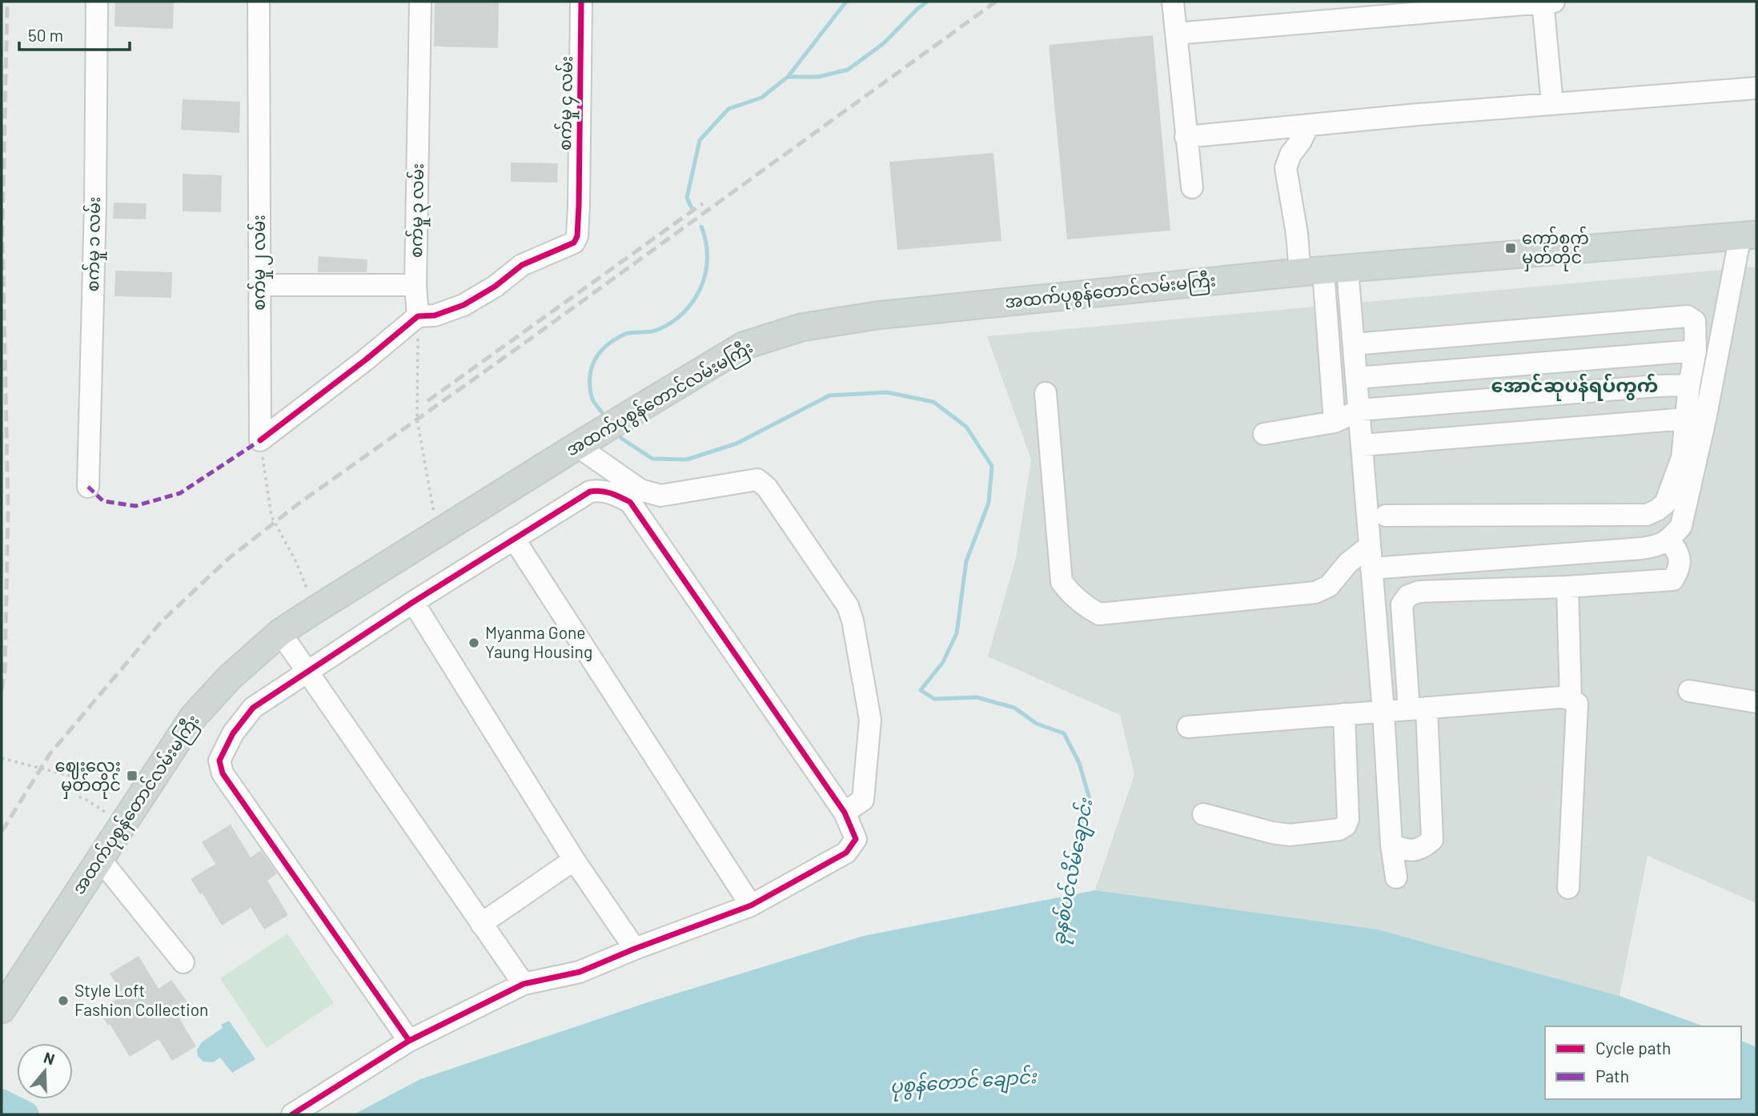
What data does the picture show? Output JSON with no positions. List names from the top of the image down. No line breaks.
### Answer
{"streets":{"main road":["အထက်ပုစွန်တောင်လမ်းမကြီး"],"street":["စက်မှု ၄ လမ်း","စက်မှု ၃ လမ်း","စက်မှု ၁ လမ်း","စက်မှု ၂ လမ်း"]},"crossings":[["စက်မှု ၄ လမ်း","စက်မှု ၃ လမ်း"]],"districts":["အောင်ဆုပန်ရပ်ကွက်"],"water":["ခုနစ်ပင်လိမ်ချောင်း","ပုစွန်တောင် ချောင်း"],"places":{"transit":["ကော်စက် မှတ်တိုင်","ဈေးလေး မှတ်တိုင်"],"other":["Myanma Gone Yaung Housing","Style Loft Fashion Collection"]},"legend":["Cycle path","Path"],"scale_bar":"50 m","north":"top"}
